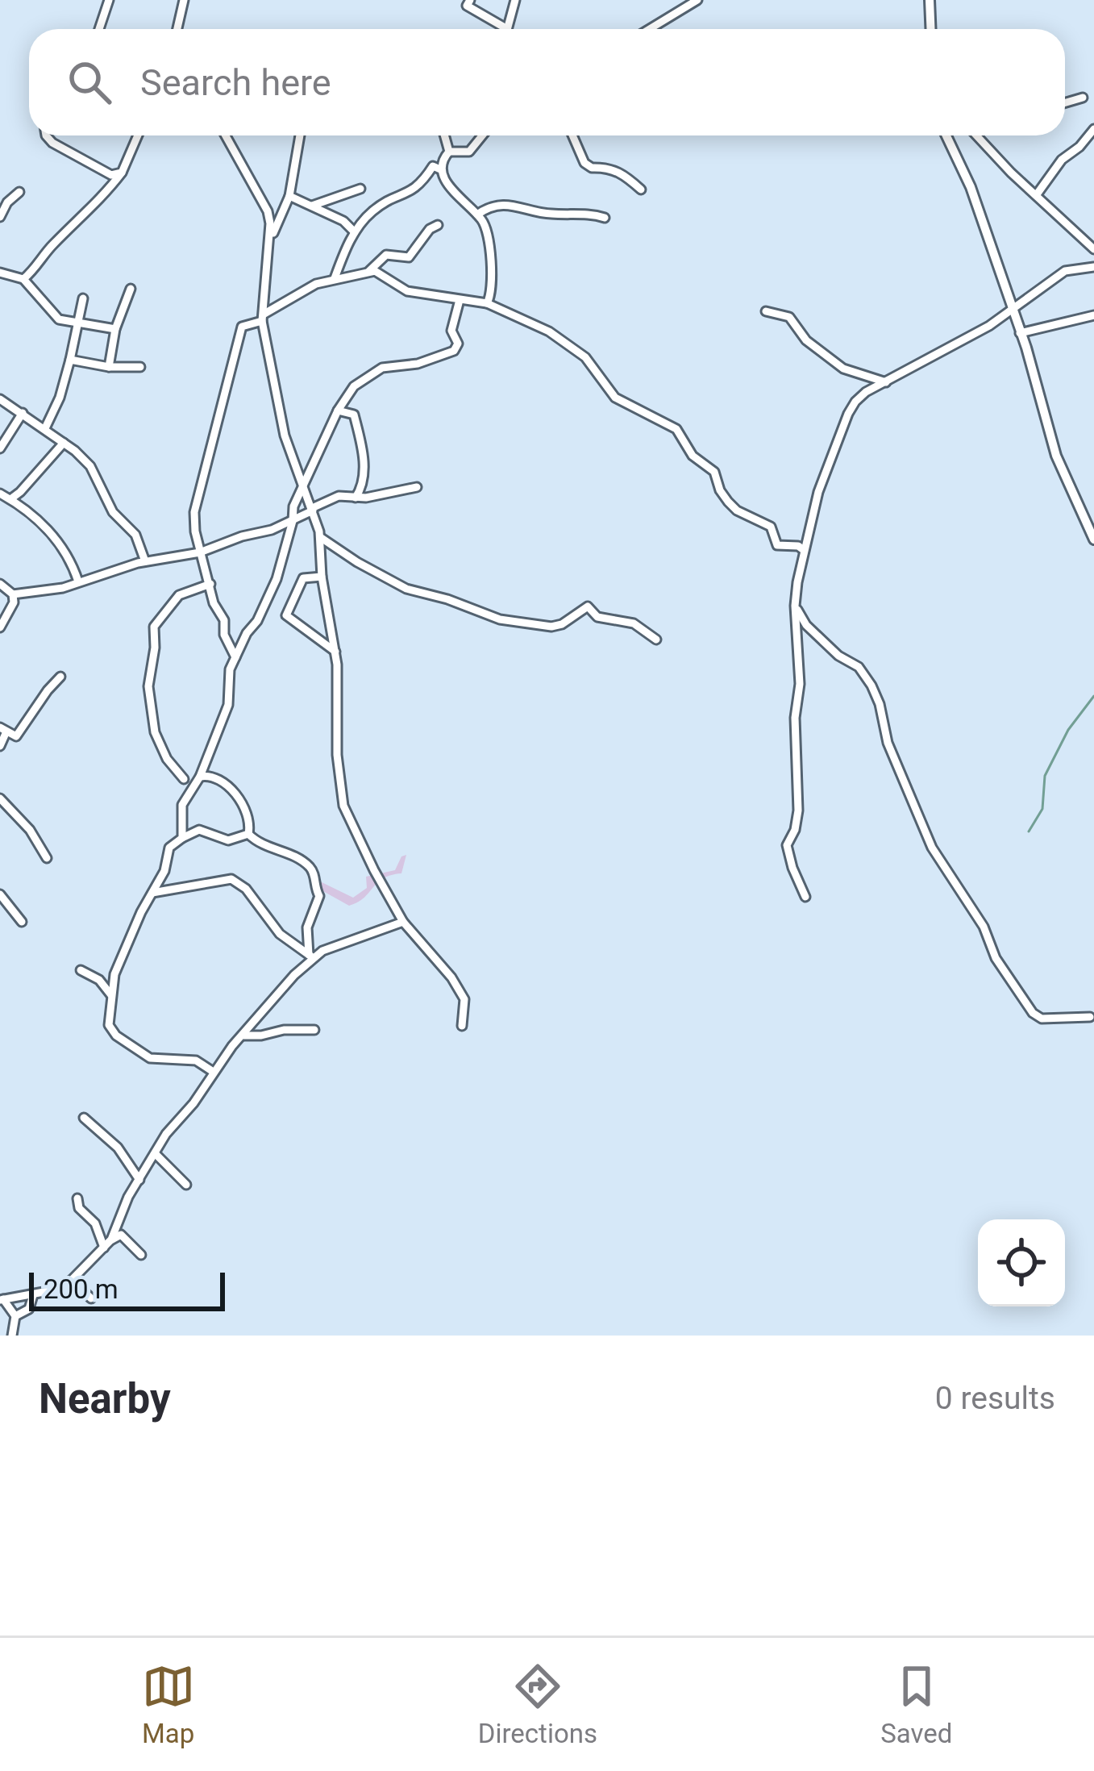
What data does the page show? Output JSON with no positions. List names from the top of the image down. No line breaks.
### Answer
{"scale_bar":"200 m","page":{"search":"Search here","scale":"200 m","heading":["Nearby","0 results"],"nav":["Map","Directions","Saved"]}}
